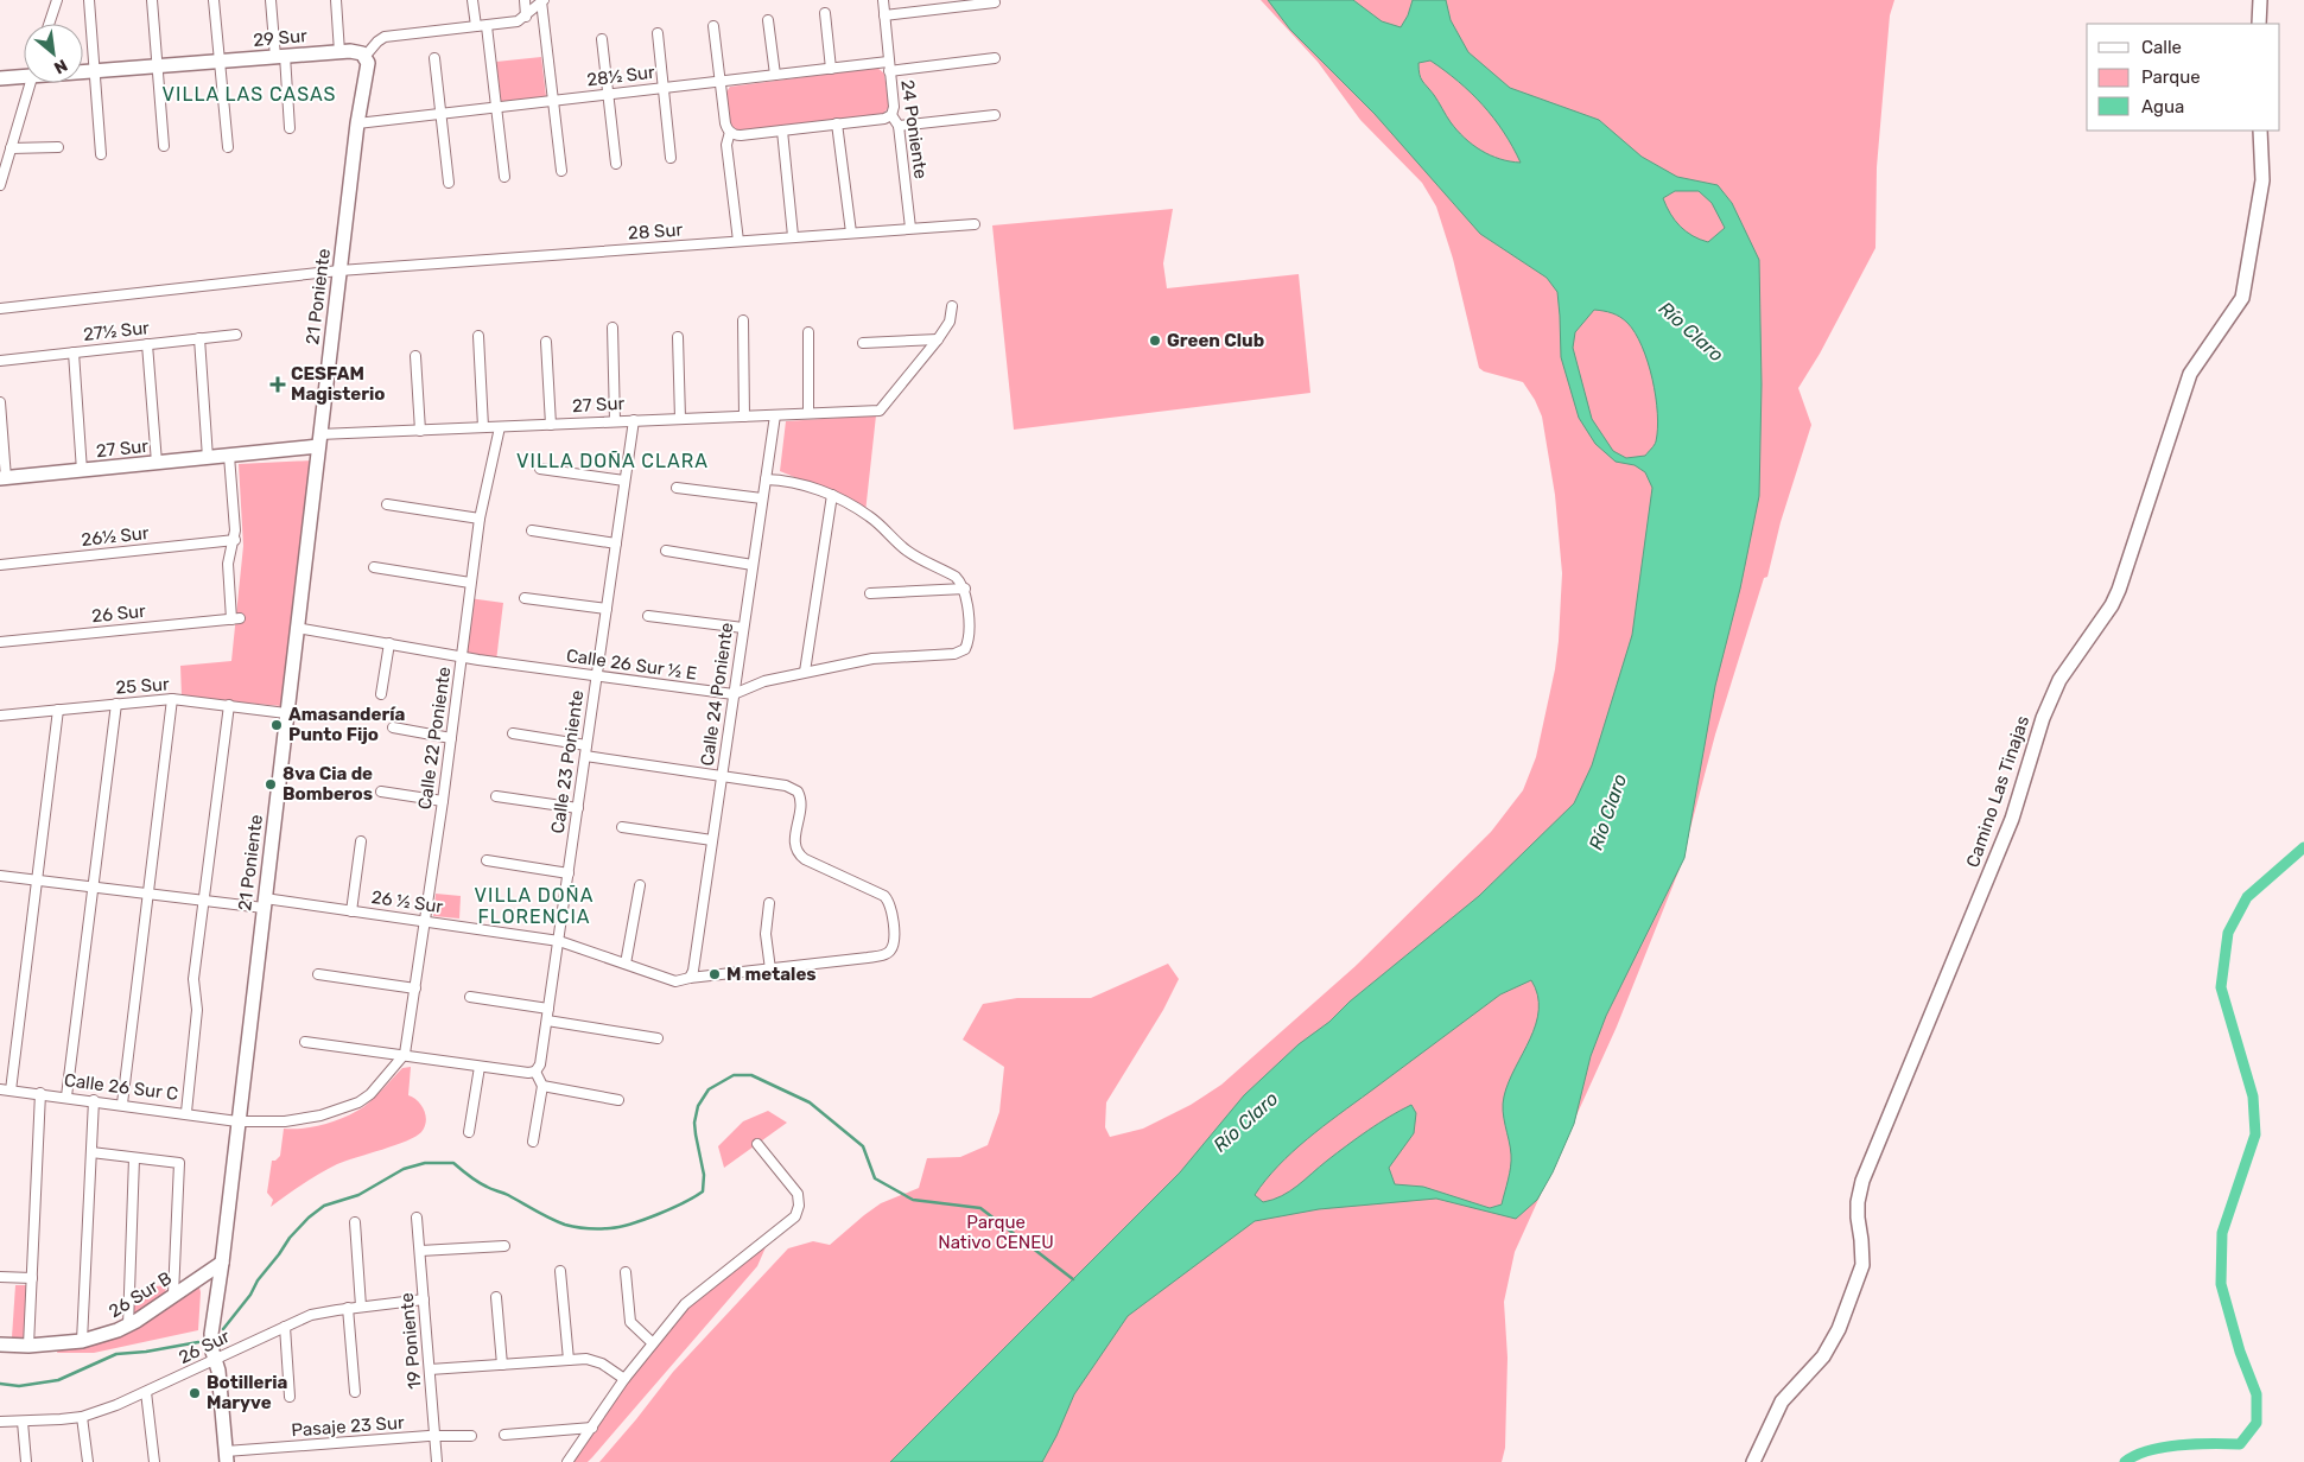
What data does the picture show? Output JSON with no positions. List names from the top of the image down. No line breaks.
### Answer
{"streets":{"street":["29 Sur","28½ Sur","24 Poniente","28 Sur","21 Poniente","27½ Sur","27 Sur","26½ Sur","26 Sur","Calle 26 Sur ½ E","25 Sur","Calle 24 Poniente","Calle 22 Poniente","Calle 23 Poniente","Camino Las Tinajas","26 ½ Sur","Calle 26 Sur C","26 Sur B","19 Poniente","Pasaje 23 Sur"]},"crossings":[["29 Sur","21 Poniente"],["28½ Sur","24 Poniente"],["28½ Sur","21 Poniente"],["24 Poniente","28 Sur"],["28 Sur","21 Poniente"],["21 Poniente","27 Sur"],["21 Poniente","26 Sur"],["21 Poniente","Calle 26 Sur ½ E"],["21 Poniente","25 Sur"],["21 Poniente","26 ½ Sur"],["21 Poniente","Calle 26 Sur C"],["21 Poniente","26 Sur B"],["21 Poniente","Pasaje 23 Sur"],["27 Sur","Calle 24 Poniente"],["27 Sur","Calle 22 Poniente"],["27 Sur","Calle 23 Poniente"],["26½ Sur","26 Sur"],["26 Sur","19 Poniente"],["Calle 26 Sur ½ E","Calle 24 Poniente"],["Calle 26 Sur ½ E","Calle 22 Poniente"],["Calle 26 Sur ½ E","Calle 23 Poniente"],["Calle 24 Poniente","26 ½ Sur"],["Calle 22 Poniente","26 ½ Sur"],["Calle 22 Poniente","Calle 26 Sur C"],["Calle 23 Poniente","26 ½ Sur"],["19 Poniente","Pasaje 23 Sur"]],"districts":["VILLA LAS CASAS","VILLA DOÑA CLARA","VILLA DOÑA FLORENCIA"],"water":["Río Claro"],"parks":["Parque Nativo CENEU"],"places":{"other":["Green Club","Amasandería Punto Fijo","8va Cia de Bomberos","M metales","Botilleria Maryve"],"health":["CESFAM Magisterio"]},"legend":["Calle","Parque","Agua"],"north":"bottom right"}
